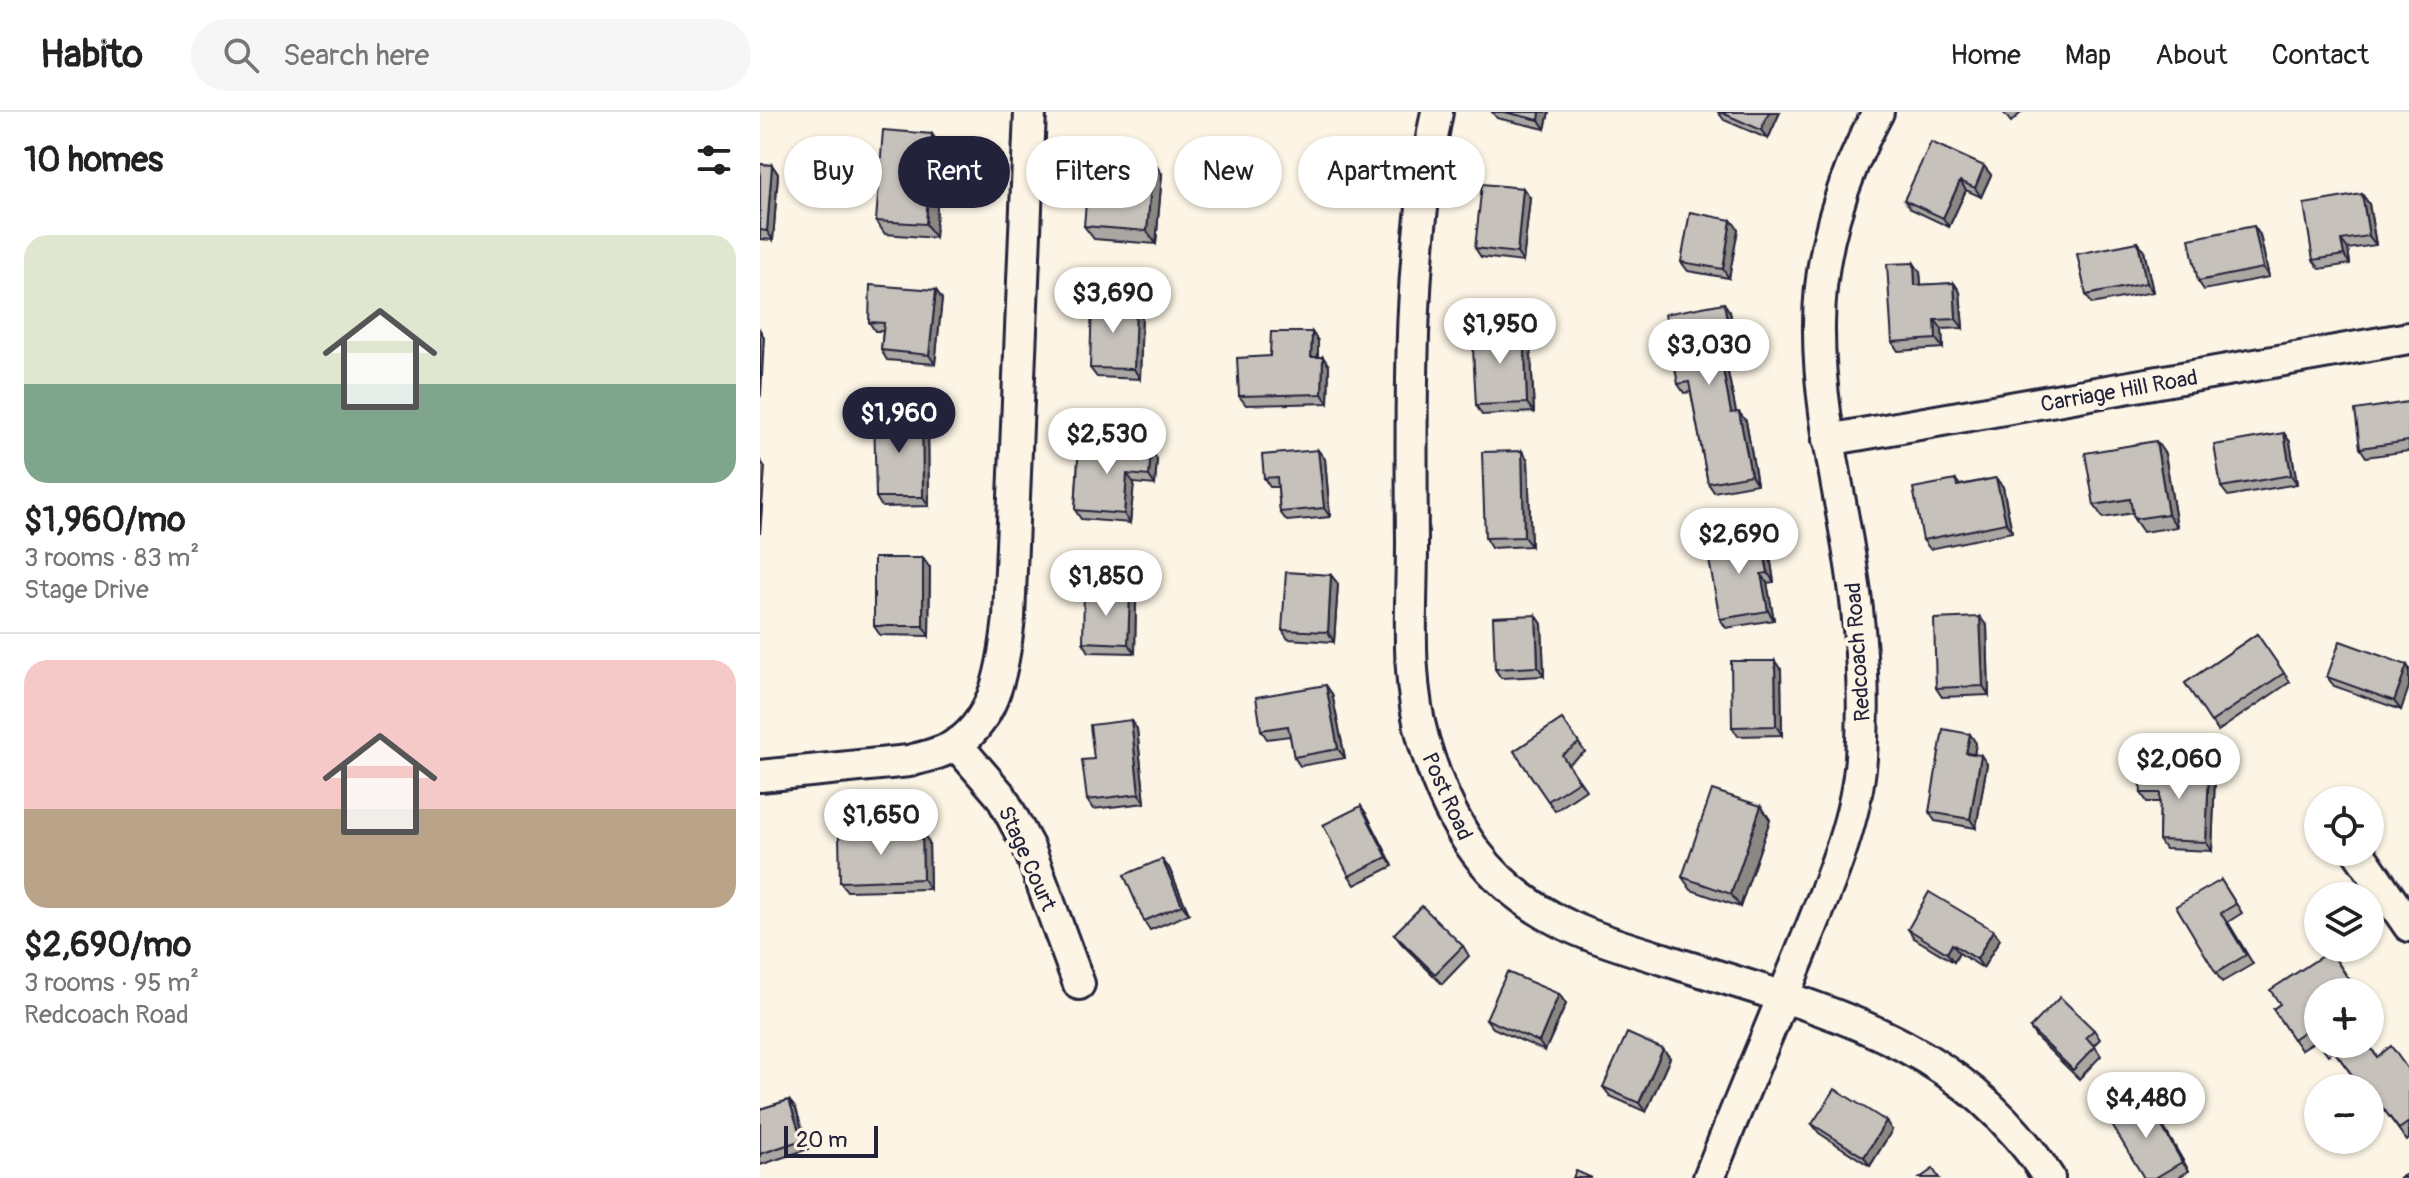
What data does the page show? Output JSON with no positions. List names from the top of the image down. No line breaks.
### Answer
{"streets":{"street":["Carriage Hill Road","Redcoach Road","Post Road","Stage Court"]},"crossings":[["Carriage Hill Road","Redcoach Road"],["Redcoach Road","Post Road"]],"scale_bar":"20 m","page":{"header":"Habito","search":"Search here","nav":["Home","Map","About","Contact"],"heading":"10 homes","chip":["Buy","Rent","Filters","New","Apartment"],"list":[{"name":"$1,960/mo","note":"3 rooms · 83 m² · Stage Drive"},{"name":"$2,690/mo","note":"3 rooms · 95 m² · Redcoach Road"}],"price":["$3,690","$1,950","$3,030","$1,960","$2,530","$2,690","$1,850","$2,060","$1,650","$4,480"],"map_buttons":["+","−"],"scale":"20 m"}}
